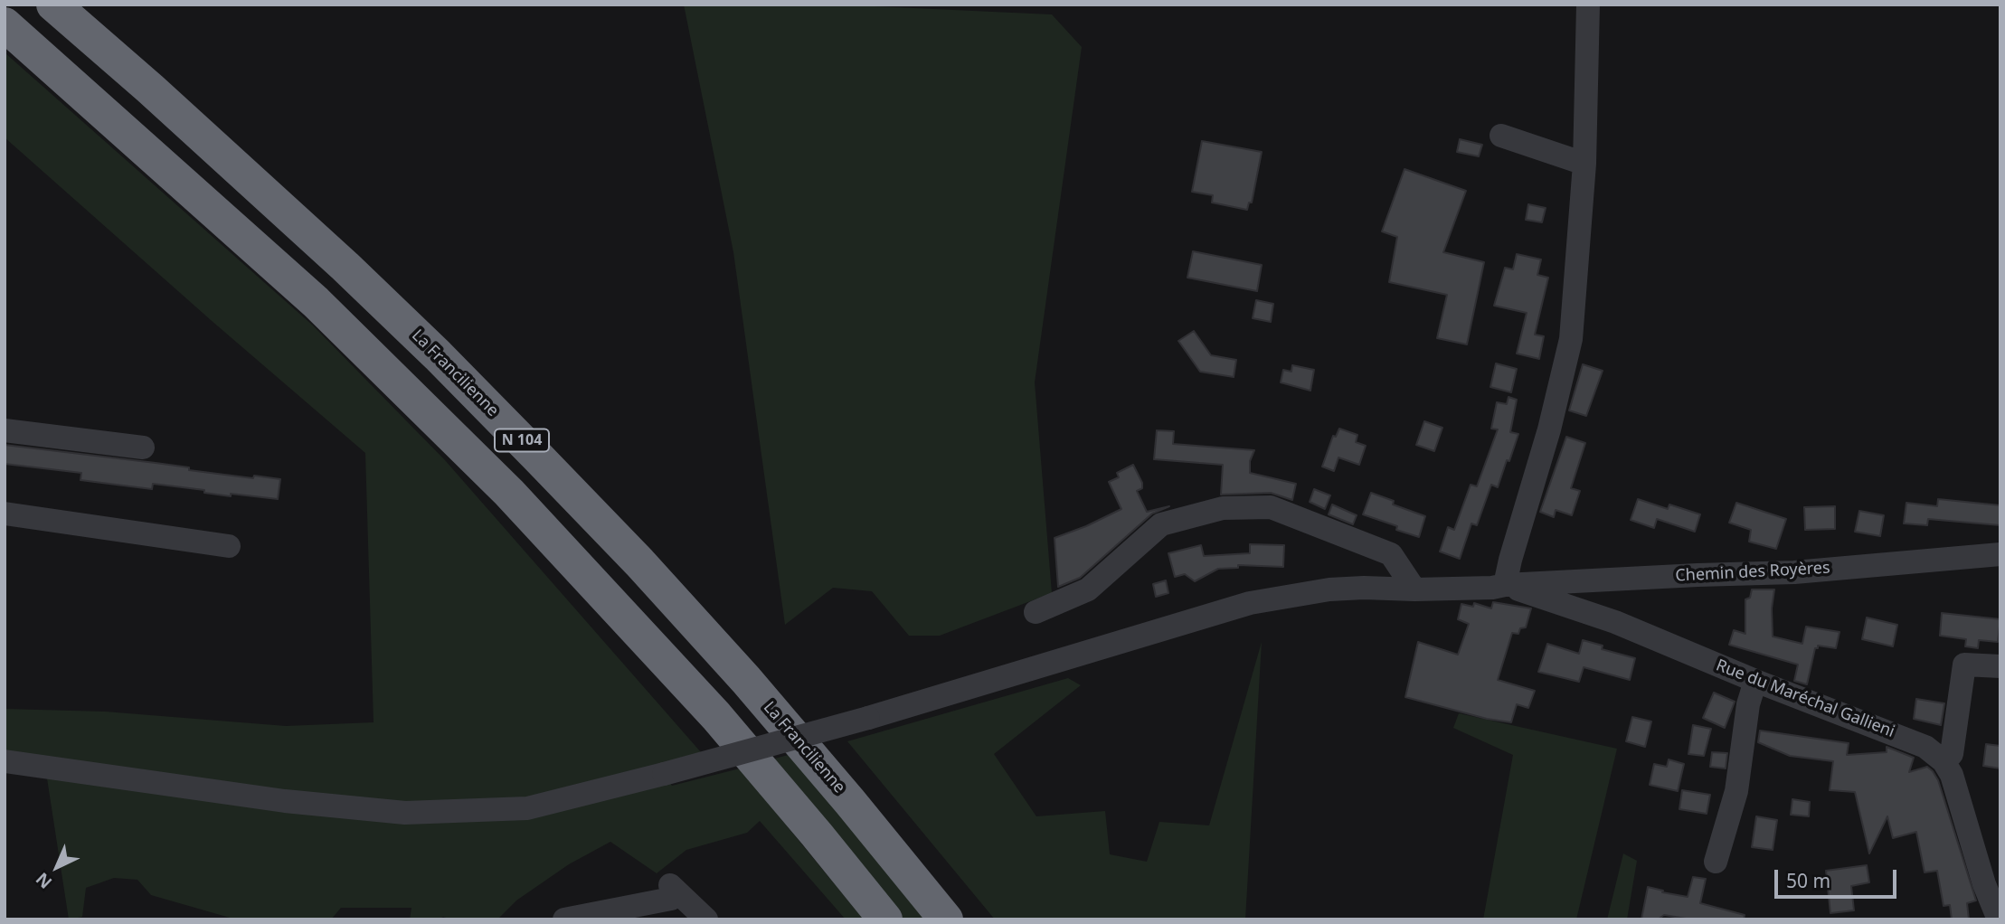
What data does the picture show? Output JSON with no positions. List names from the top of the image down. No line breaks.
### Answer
{"streets":{"highway":["La Francilienne","N 104"],"street":["Chemin des Royères","Rue du Maréchal Gallieni"]},"crossings":[["Chemin des Royères","Rue du Maréchal Gallieni"]],"scale_bar":"50 m","north":"bottom left"}
